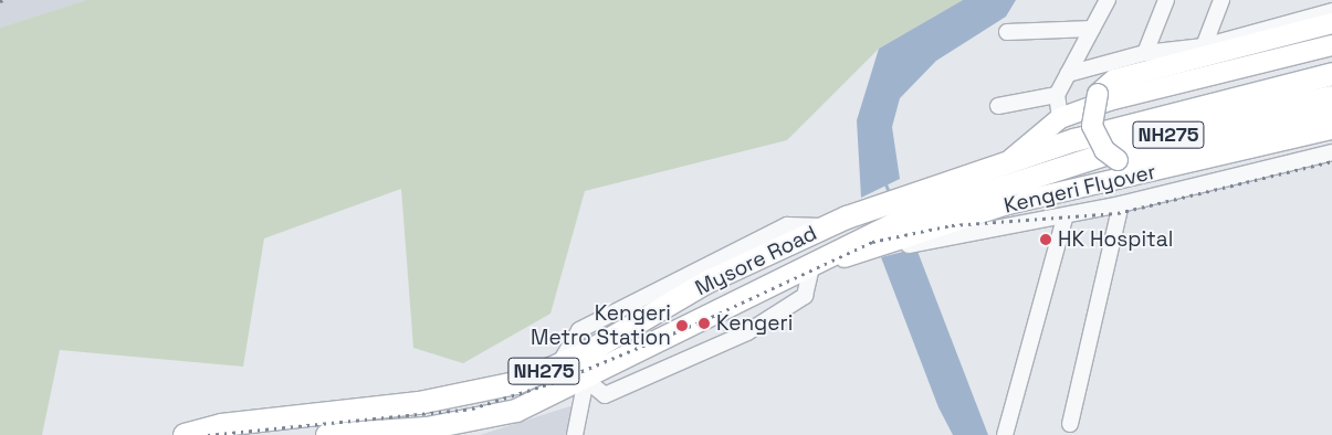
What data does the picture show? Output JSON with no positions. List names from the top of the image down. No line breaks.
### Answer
{"streets":{"highway":["NH275","Mysore Road"],"main road":["Kengeri Flyover"]},"crossings":[["Kengeri Flyover","Mysore Road"]],"places":["HK Hospital","Kengeri","Kengeri Metro Station"]}
